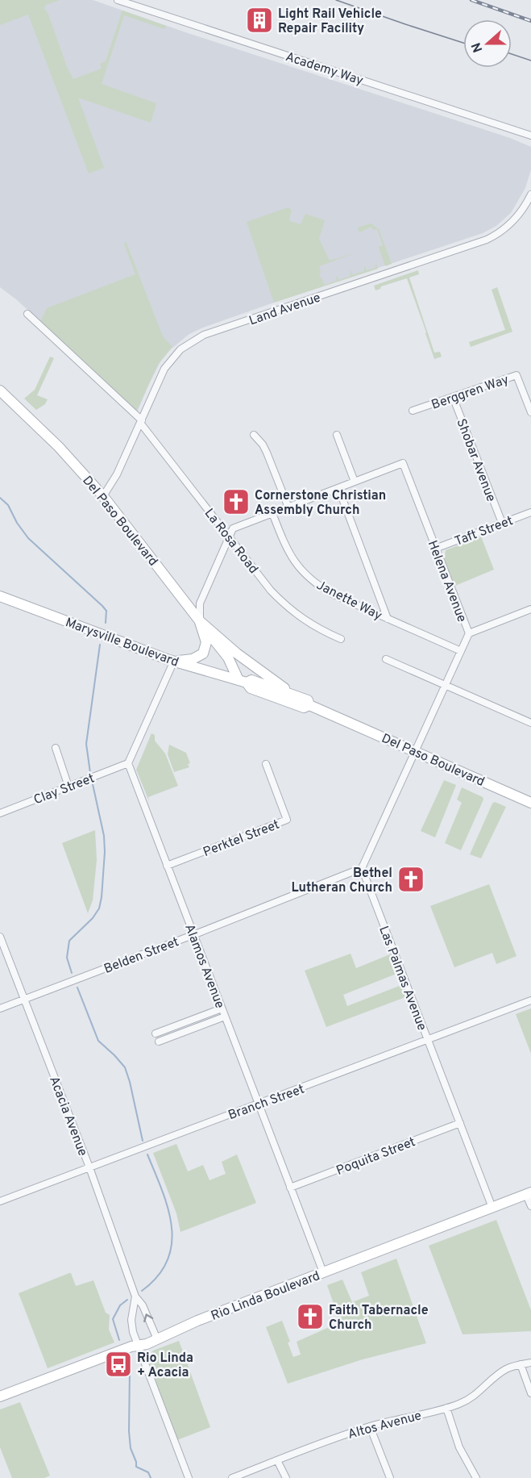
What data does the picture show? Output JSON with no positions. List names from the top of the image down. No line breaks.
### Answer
{"streets":{"main road":["Del Paso Boulevard","Marysville Boulevard","Rio Linda Boulevard"],"street":["Academy Way","Land Avenue","Berggren Way","Shobar Avenue","Taft Street","La Rosa Road","Helena Avenue","Janette Way","Clay Street","Perktel Street","Belden Street","Alamos Avenue","Las Palmas Avenue","Branch Street","Acacia Avenue","Poquita Street","Altos Avenue"]},"crossings":[["Land Avenue","Del Paso Boulevard"],["Land Avenue","La Rosa Road"],["Berggren Way","Shobar Avenue"],["Shobar Avenue","Taft Street"],["Del Paso Boulevard","Helena Avenue"],["Del Paso Boulevard","Marysville Boulevard"],["Taft Street","Helena Avenue"],["Helena Avenue","Janette Way"],["Clay Street","Alamos Avenue"],["Perktel Street","Alamos Avenue"],["Belden Street","Alamos Avenue"],["Belden Street","Las Palmas Avenue"],["Belden Street","Acacia Avenue"],["Alamos Avenue","Branch Street"],["Alamos Avenue","Poquita Street"],["Alamos Avenue","Rio Linda Boulevard"],["Las Palmas Avenue","Branch Street"],["Las Palmas Avenue","Poquita Street"],["Las Palmas Avenue","Rio Linda Boulevard"],["Branch Street","Acacia Avenue"],["Acacia Avenue","Rio Linda Boulevard"]],"places":{"building":["Light Rail Vehicle Repair Facility"],"church":["Cornerstone Christian Assembly Church","Bethel Lutheran Church","Faith Tabernacle Church"],"bus stop":["Rio Linda + Acacia"]},"north":"left"}
